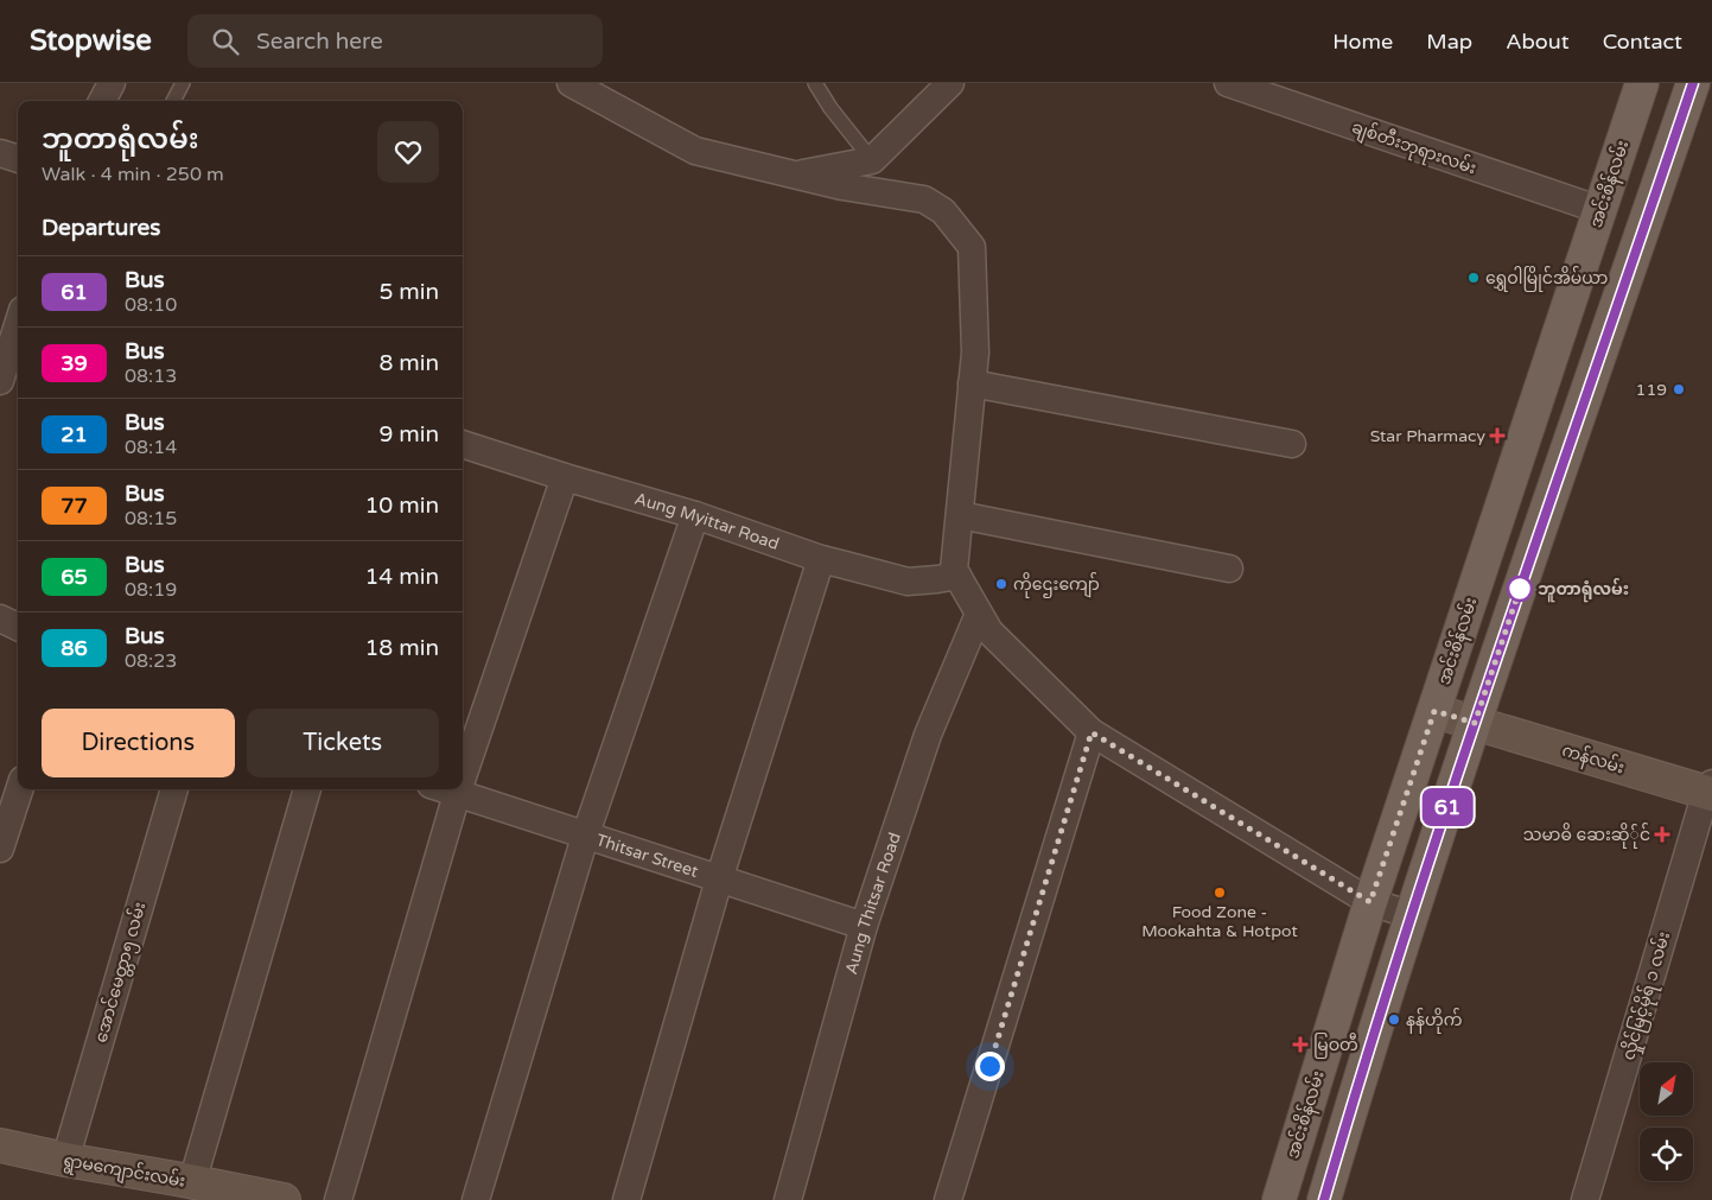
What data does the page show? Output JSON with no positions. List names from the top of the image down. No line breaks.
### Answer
{"streets":{"main road":["အင်းစိန်လမ်း","ကန်လမ်း","ရွာမကျောင်းလမ်း"],"street":["ချစ်တီးဘုရားလမ်း","Aung Myittar Road","Thitsar Street","Aung Thitsar Road","အောင်မေတ္တာ၅ လမ်း","လှိုင်မြင့်မိုရ် ၁ လမ်း"]},"crossings":[["ချစ်တီးဘုရားလမ်း","အင်းစိန်လမ်း"],["အင်းစိန်လမ်း","ကန်လမ်း"],["ကန်လမ်း","လှိုင်မြင့်မိုရ် ၁ လမ်း"],["Thitsar Street","Aung Thitsar Road"],["အောင်မေတ္တာ၅ လမ်း","ရွာမကျောင်းလမ်း"]],"places":{"other":["ရွှေဝါမြိုင်အိမ်ယာ","119","ကိုဌေးကျော်","ဘူတာရုံလမ်း","Food Zone - Mookahta & Hotpot","နန်ဟိုက်"],"health":["Star Pharmacy","သမာဓိ ဆေးဆို်ုင်","မြဝတီ"]},"lines":["bus line 61"],"north":"top right","page":{"header":"Stopwise","search":"Search here","nav":["Home","Map","About","Contact"],"on_map":"61","heading":[["ဘူတာရုံလမ်း","Walk · 4 min · 250 m"],"Departures"],"list":[{"mark":"61","name":"Bus","note":"08:10","value":"5 min"},{"mark":"39","name":"Bus","note":"08:13","value":"8 min"},{"mark":"21","name":"Bus","note":"08:14","value":"9 min"},{"mark":"77","name":"Bus","note":"08:15","value":"10 min"},{"mark":"65","name":"Bus","note":"08:19","value":"14 min"},{"mark":"86","name":"Bus","note":"08:23","value":"18 min"}],"buttons":["Directions","Tickets"]}}
